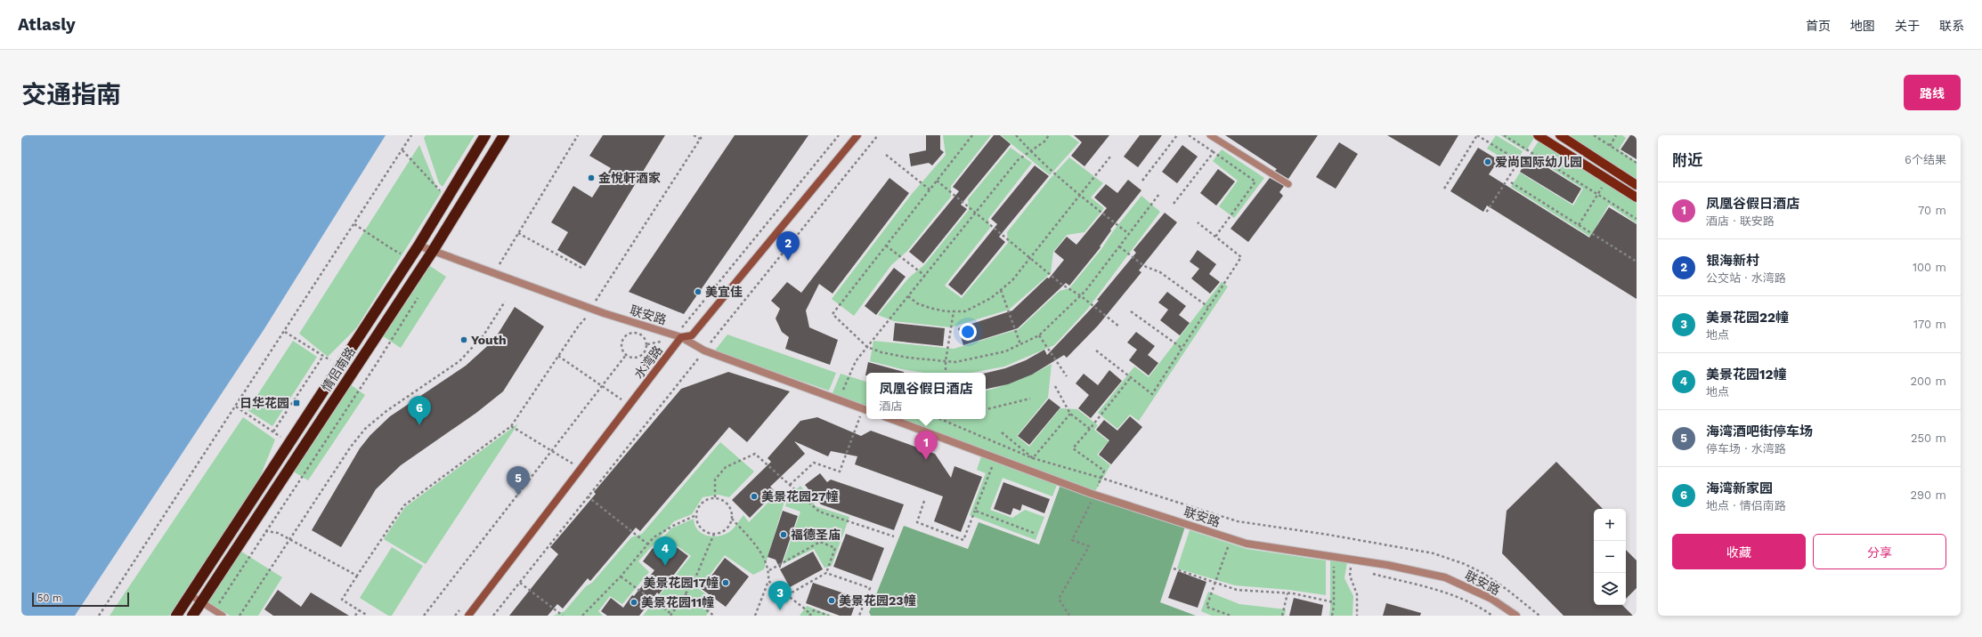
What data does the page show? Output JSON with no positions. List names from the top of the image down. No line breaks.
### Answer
{"streets":{"highway":["情侣南路"],"street":["联安路","水湾路"]},"crossings":[["联安路","水湾路"],["联安路","情侣南路"]],"places":{"other":["爱尚国际幼儿园","金悅軒酒家","美宜佳","Youth","美景花园27幢","福德圣庙","美景花园17幢","美景花园23幢","美景花园11幢"],"transit":["日华花园"]},"scale_bar":"50 m","page":{"header":"Atlasly","nav":["首页","地图","关于","联系"],"title":"交通指南","buttons":["路线",["收藏","分享"]],"heading":["附近","6个结果"],"list":[{"mark":"1","name":"凤凰谷假日酒店","note":"酒店 · 联安路","value":"70 m"},{"mark":"2","name":"银海新村","note":"公交站 · 水湾路","value":"100 m"},{"mark":"3","name":"美景花园22幢","note":"地点","value":"170 m"},{"mark":"4","name":"美景花园12幢","note":"地点","value":"200 m"},{"mark":"5","name":"海湾酒吧街停车场","note":"停车场 · 水湾路","value":"250 m"},{"mark":"6","name":"海湾新家园","note":"地点 · 情侣南路","value":"290 m"}],"pins":["2","6","1","5","4","3"],"popup":["凤凰谷假日酒店","酒店"],"map_buttons":["+","−"],"scale":"50 m"}}
